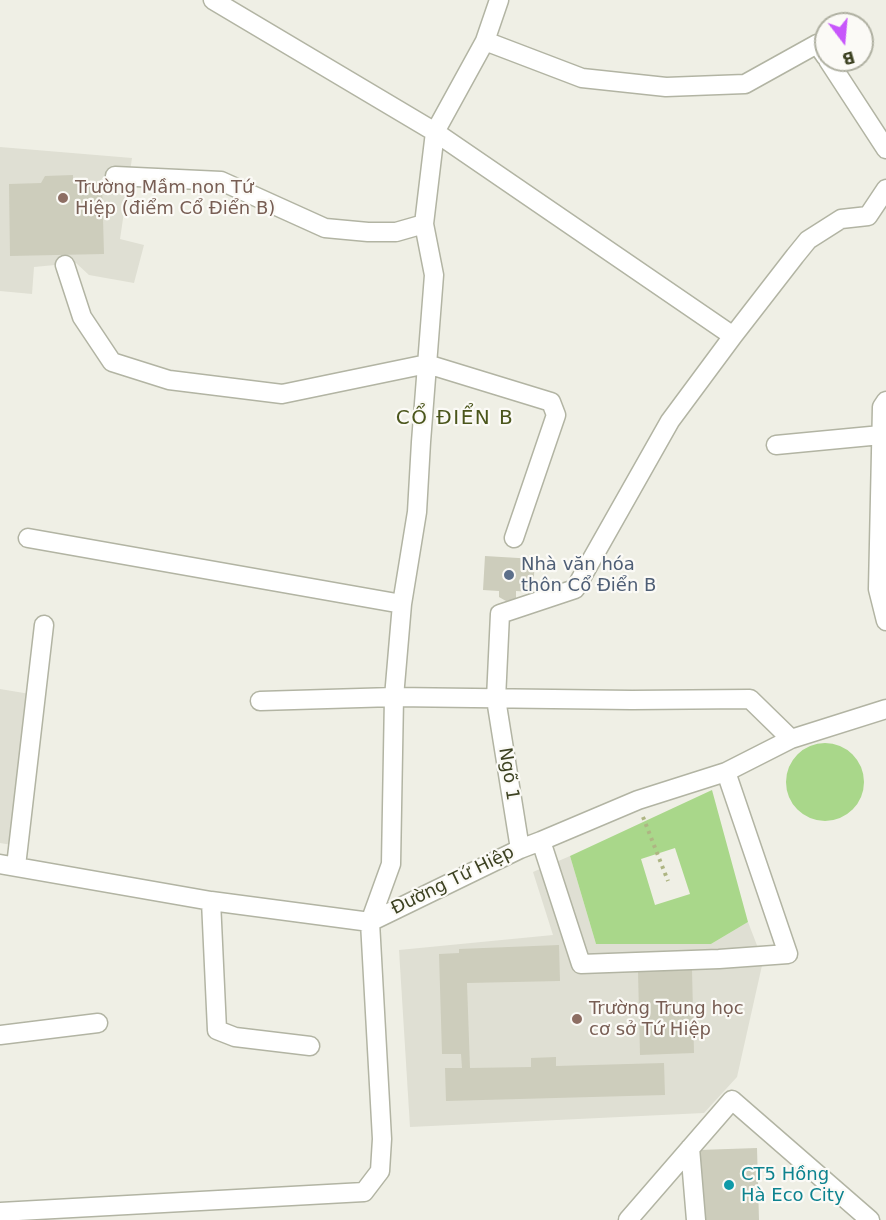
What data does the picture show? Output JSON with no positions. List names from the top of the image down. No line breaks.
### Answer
{"streets":{"street":["Ngõ 1","Đường Tứ Hiệp"]},"crossings":[["Ngõ 1","Đường Tứ Hiệp"]],"districts":["CỔ ĐIỂN B"],"places":["Trường Mầm non Tứ Hiệp (điểm Cổ Điển B)","Nhà văn hóa thôn Cổ Điển B","Trường Trung học cơ sở Tứ Hiệp","CT5 Hồng Hà Eco City"],"north":"bottom"}
